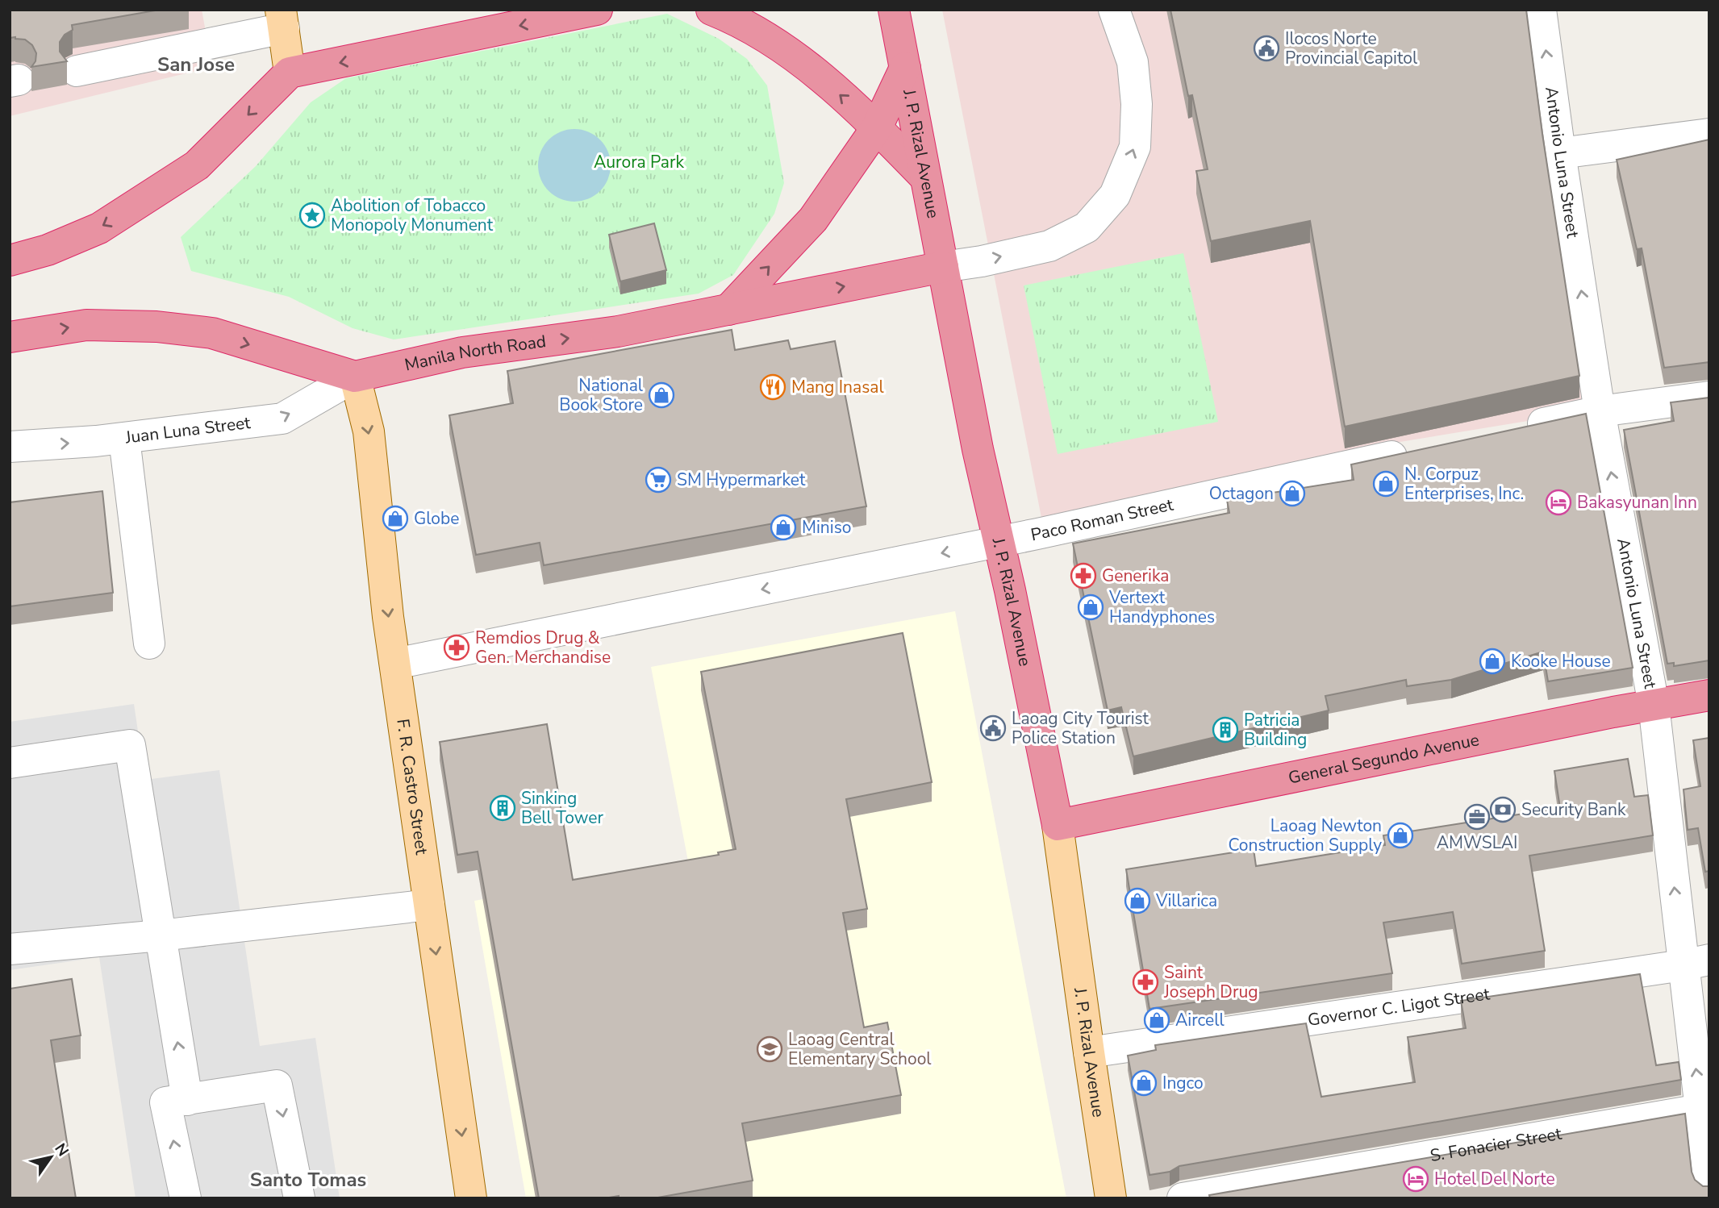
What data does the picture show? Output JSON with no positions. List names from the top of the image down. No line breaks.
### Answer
{"streets":{"highway":["J. P. Rizal Avenue","Manila North Road","General Segundo Avenue"],"main road":["F. R. Castro Street"],"street":["Antonio Luna Street","Juan Luna Street","Paco Roman Street","Governor C. Ligot Street","S. Fonacier Street"]},"crossings":[["J. P. Rizal Avenue","Manila North Road"],["J. P. Rizal Avenue","Paco Roman Street"],["J. P. Rizal Avenue","General Segundo Avenue"],["J. P. Rizal Avenue","Governor C. Ligot Street"],["Antonio Luna Street","General Segundo Avenue"],["Antonio Luna Street","Governor C. Ligot Street"],["Antonio Luna Street","S. Fonacier Street"],["Manila North Road","Juan Luna Street"],["Manila North Road","F. R. Castro Street"],["Juan Luna Street","F. R. Castro Street"],["Paco Roman Street","F. R. Castro Street"]],"one_way":["Antonio Luna Street","Manila North Road","Juan Luna Street","Paco Roman Street","F. R. Castro Street"],"districts":["San Jose","Santo Tomas"],"parks":["Aurora Park"],"places":{"public building":["Ilocos Norte Provincial Capitol","Laoag City Tourist Police Station"],"place":["Abolition of Tobacco Monopoly Monument"],"restaurant":["Mang Inasal"],"shop":["National Book Store","N. Corpuz Enterprises, Inc.","Octagon","Globe","Miniso","Vertext Handyphones","Kooke House","Laoag Newton Construction Supply","Villarica","Aircell","Ingco"],"supermarket":["SM Hypermarket"],"hotel":["Bakasyunan Inn","Hotel Del Norte"],"pharmacy":["Generika","Remdios Drug & Gen. Merchandise","Saint Joseph Drug"],"building":["Patricia Building","Sinking Bell Tower"],"bank":["Security Bank"],"office":["AMWSLAI"],"school or university":["Laoag Central Elementary School"]},"north":"top right"}
